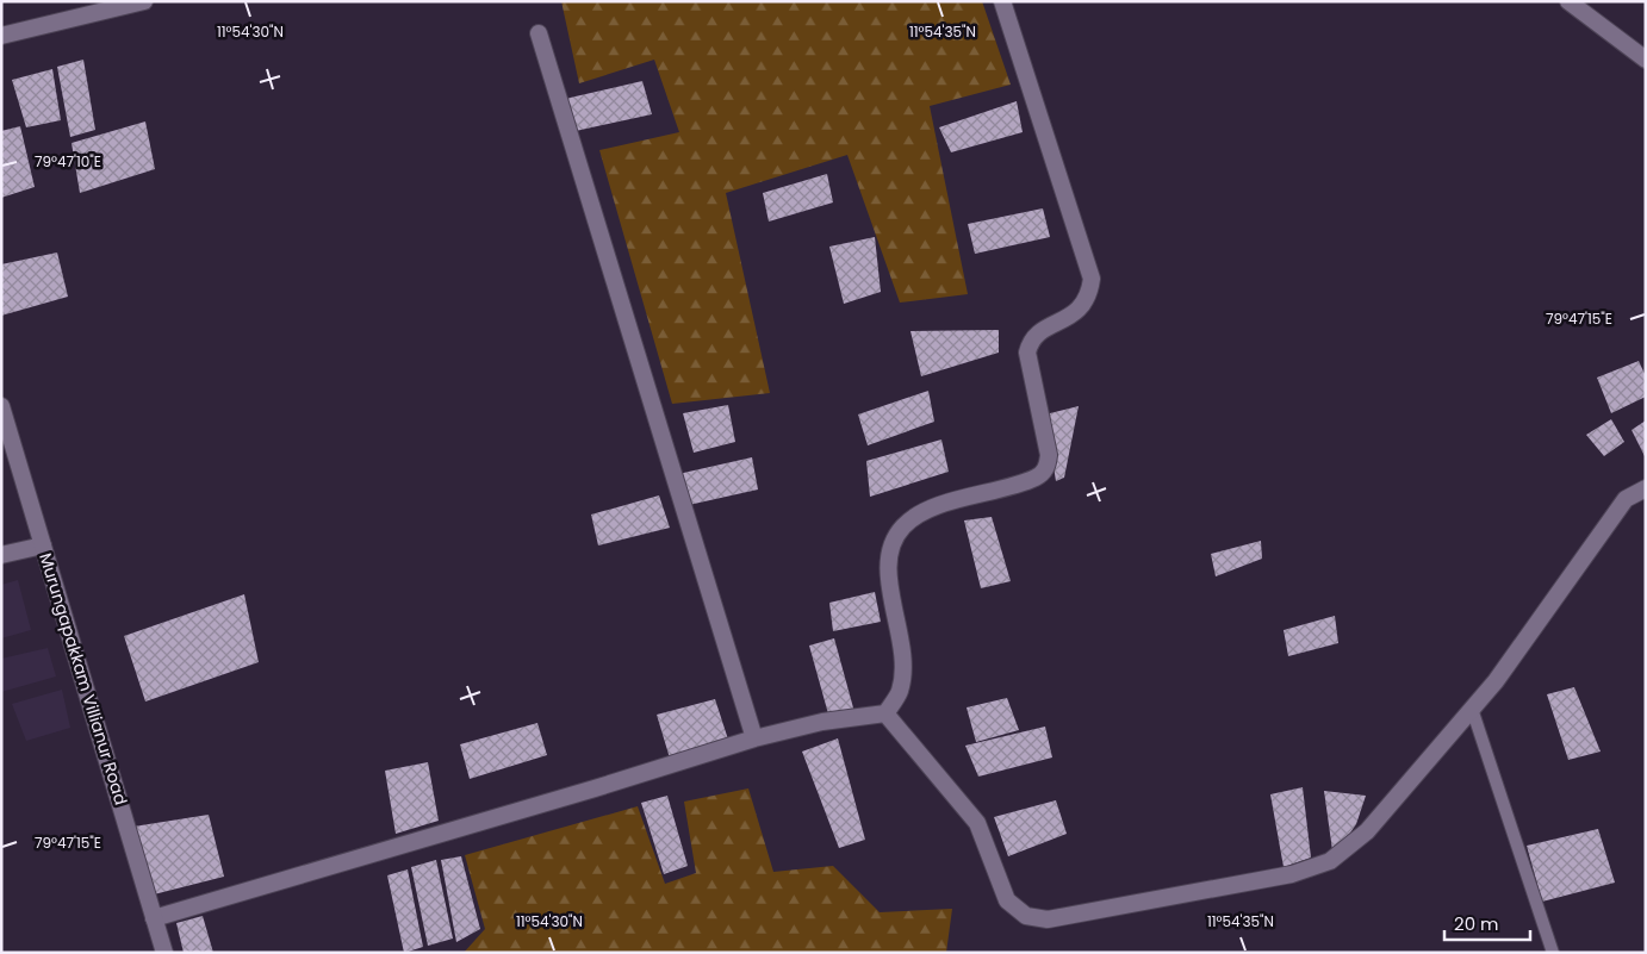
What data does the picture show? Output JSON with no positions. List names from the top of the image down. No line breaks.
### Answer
{"streets":{"street":["Murungapakkam Villianur Road"]},"scale_bar":"20 m","coordinates":["11°54'30\"N","11°54'35\"N","79°47'10\"E","79°47'15\"E"]}
